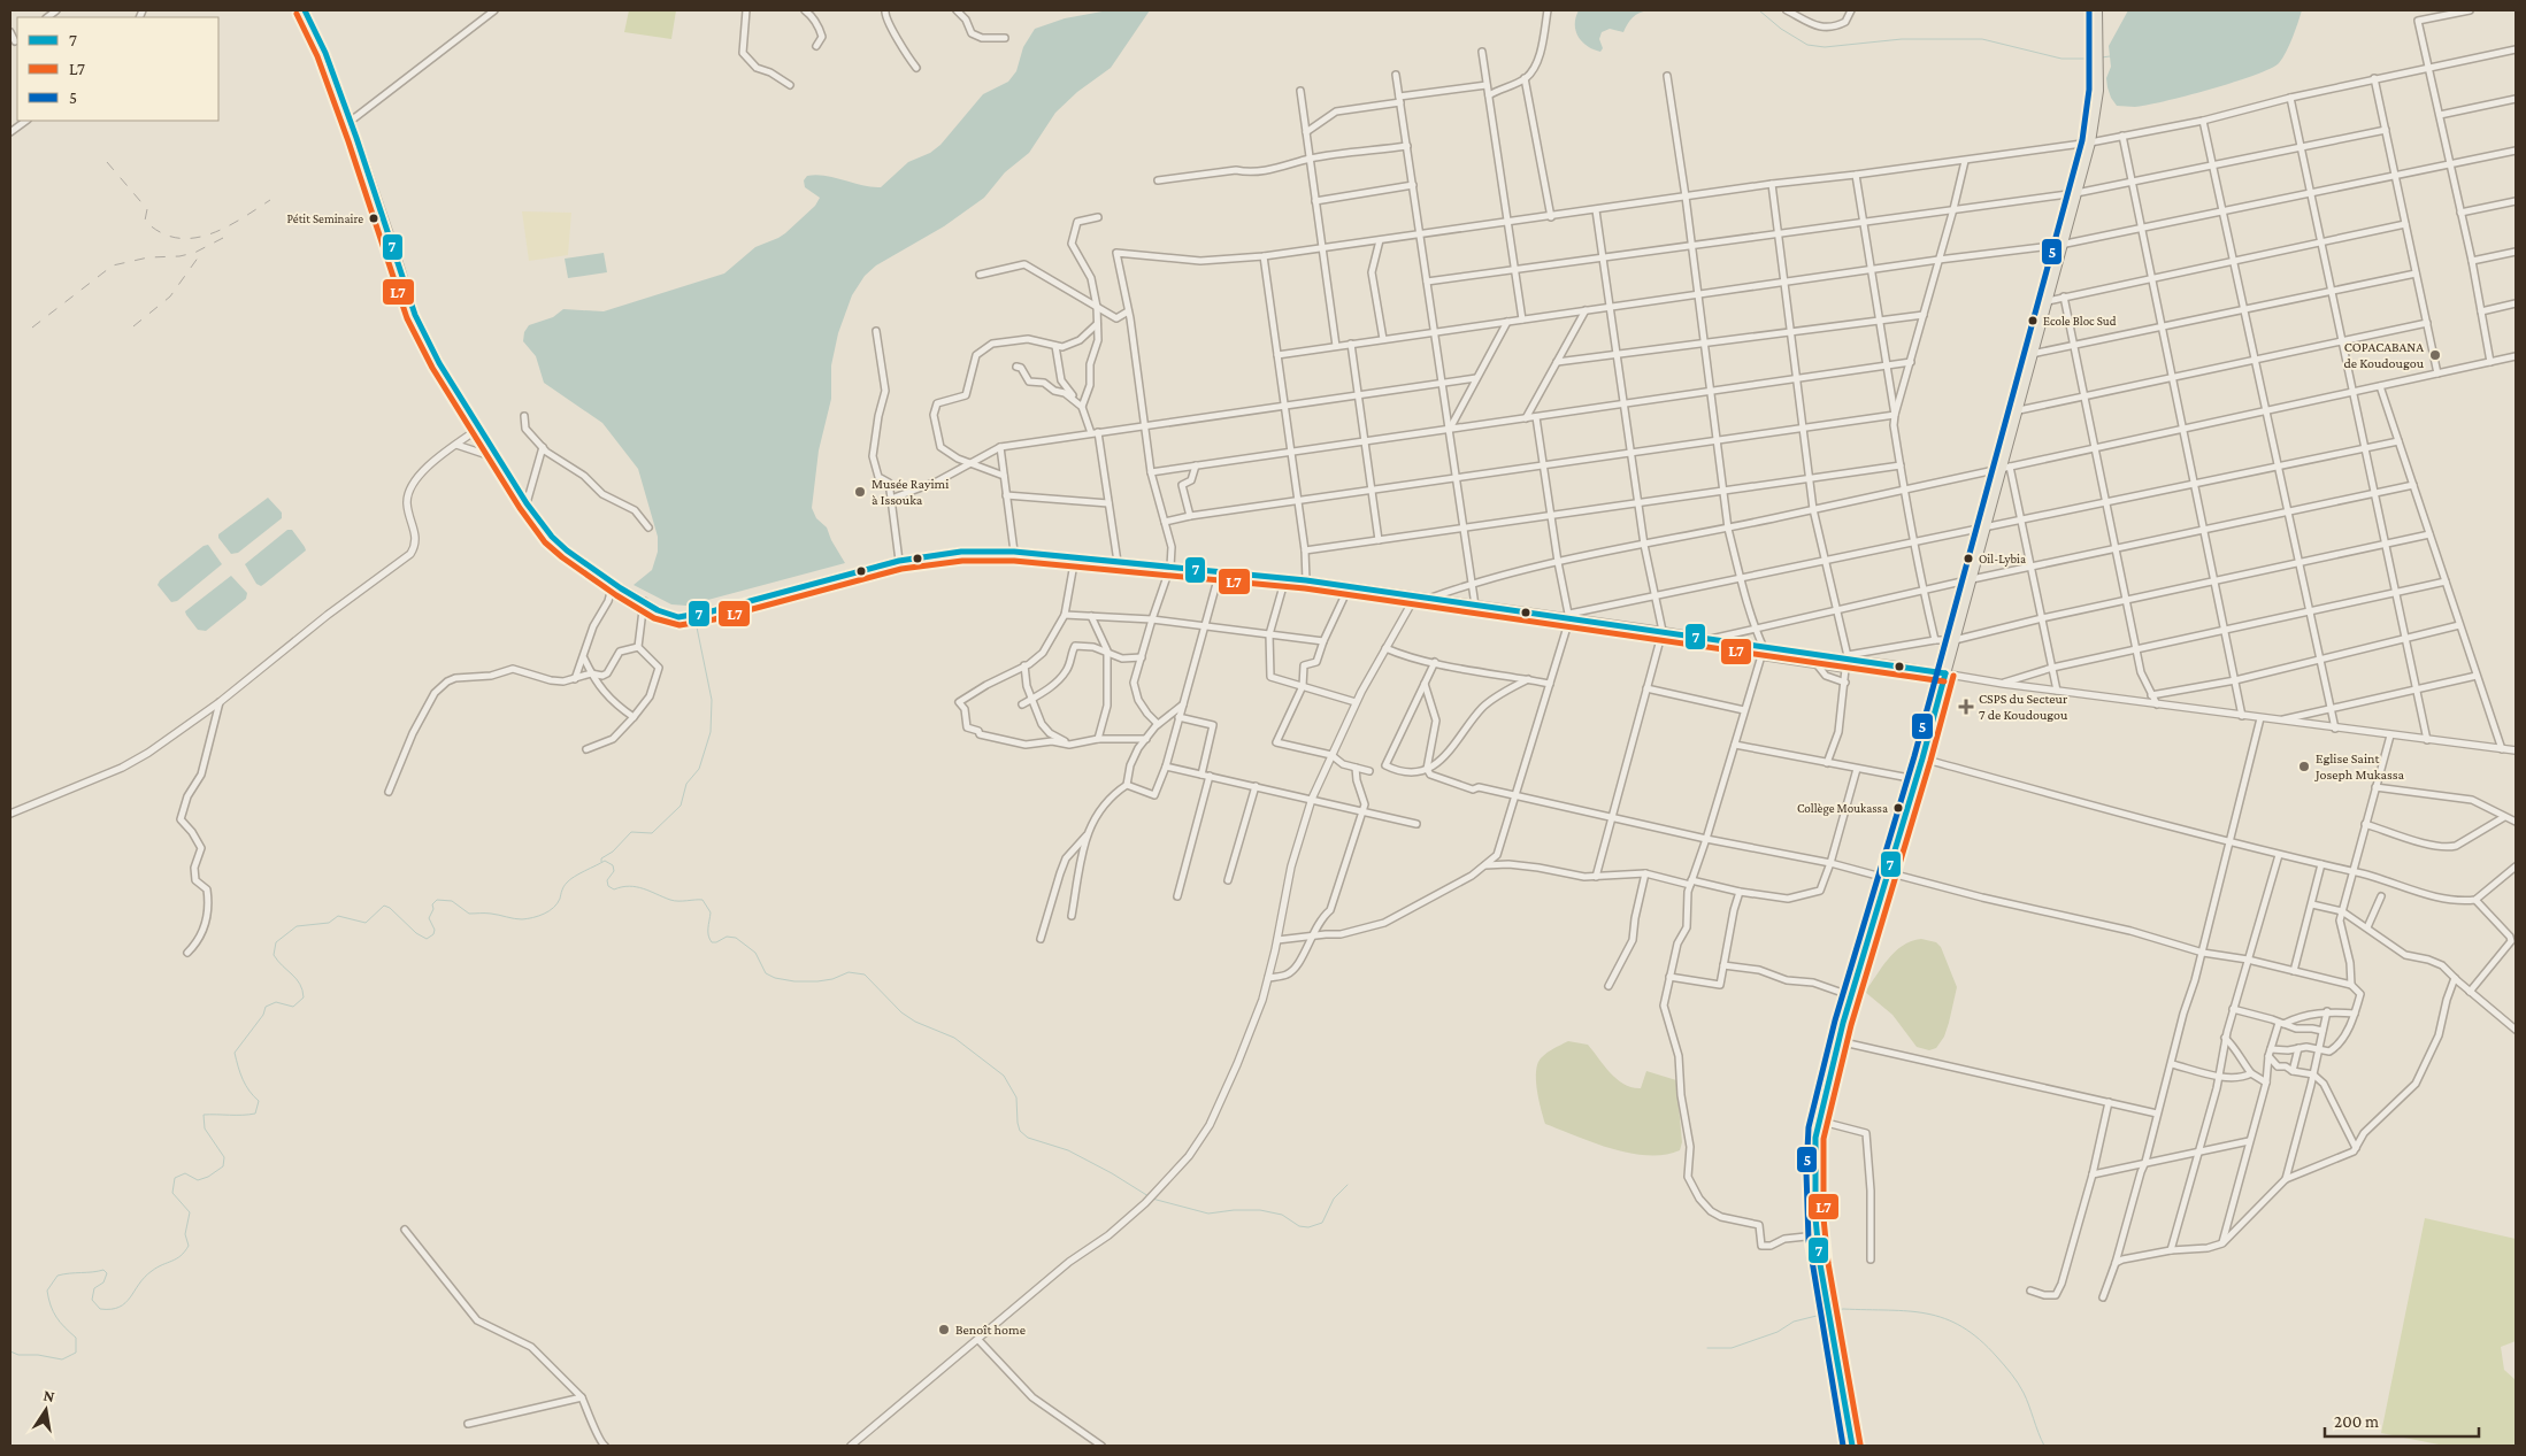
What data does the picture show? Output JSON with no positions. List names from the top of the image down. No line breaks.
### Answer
{"places":{"other":["Pétit Seminaire","Ecole Bloc Sud","COPACABANA de Koudougou","Musée Rayimi à Issouka","Oil-Lybia","Eglise Saint Joseph Mukassa","Collège Moukassa","Benoît home"],"health":["CSPS du Secteur 7 de Koudougou"]},"lines":["transit line 7","transit line 5","transit line L7"],"legend":["7","L7","5"],"scale_bar":"200 m","north":"top"}
